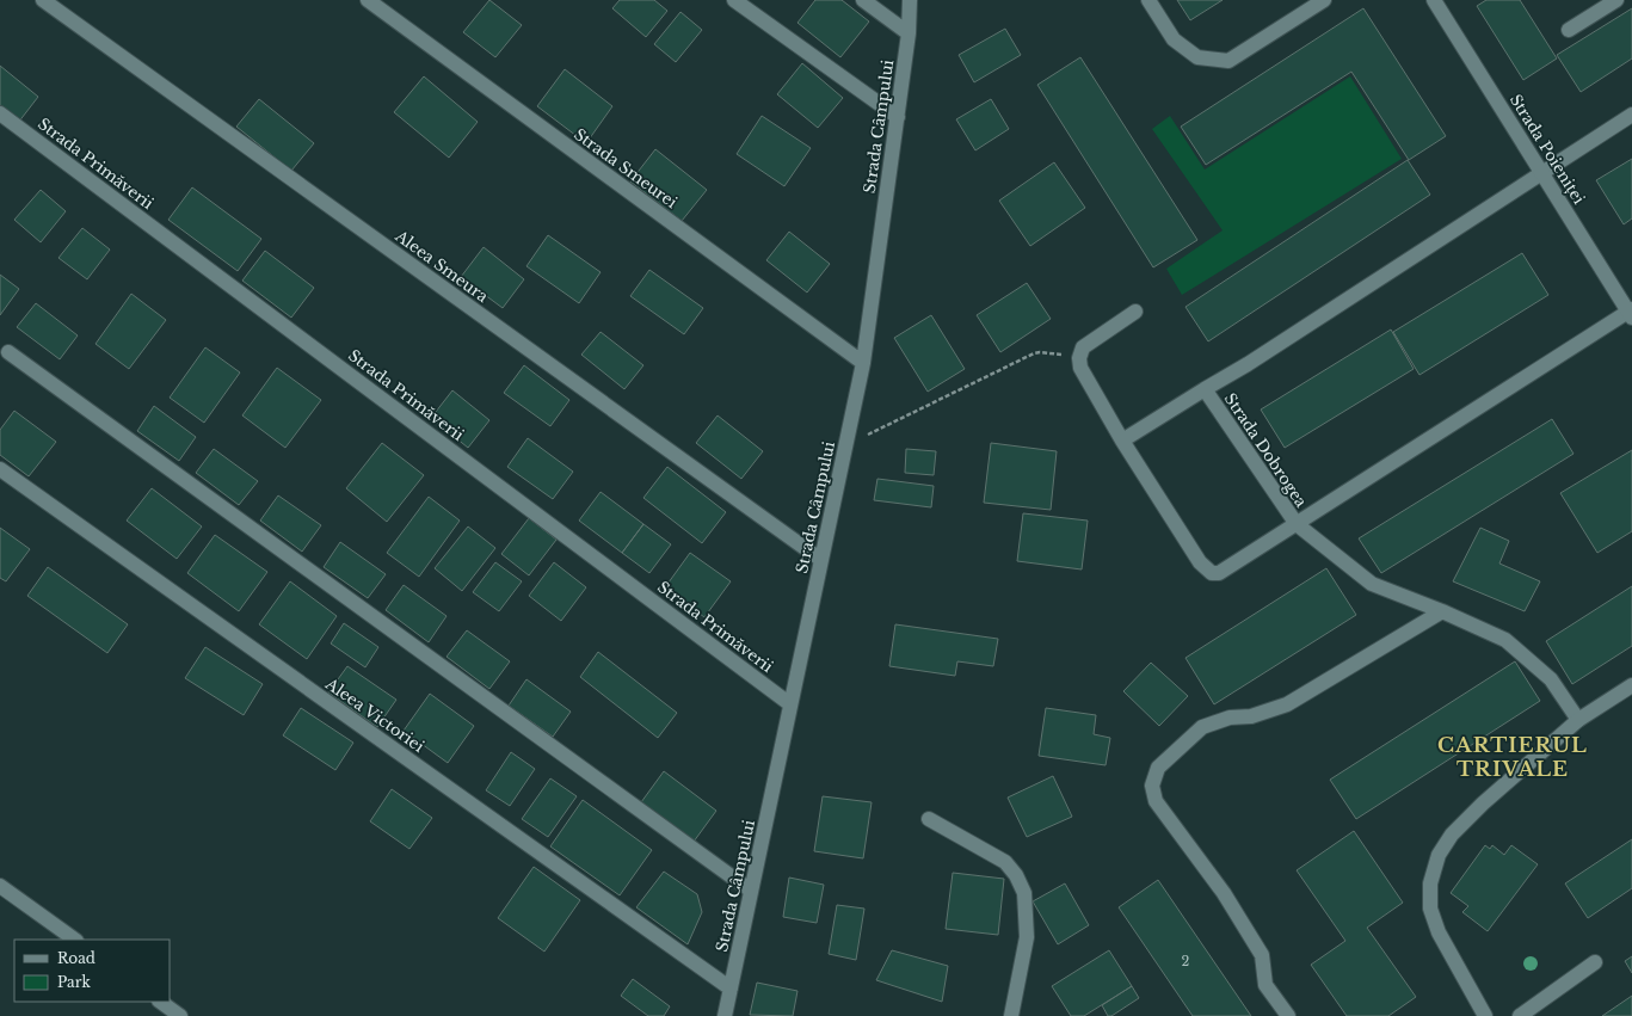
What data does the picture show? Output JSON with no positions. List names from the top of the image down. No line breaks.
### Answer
{"streets":{"street":["Strada Câmpului","Strada Poieniței","Strada Primăverii","Strada Smeurei","Aleea Smeura","Strada Dobrogea","Aleea Victoriei"]},"crossings":[["Strada Câmpului","Strada Primăverii"],["Strada Câmpului","Strada Smeurei"],["Strada Câmpului","Aleea Smeura"],["Strada Câmpului","Aleea Victoriei"],["Strada Poieniței","Strada Dobrogea"]],"districts":["CARTIERUL TRIVALE"],"house_numbers":["2"],"legend":["Road","Park"]}
